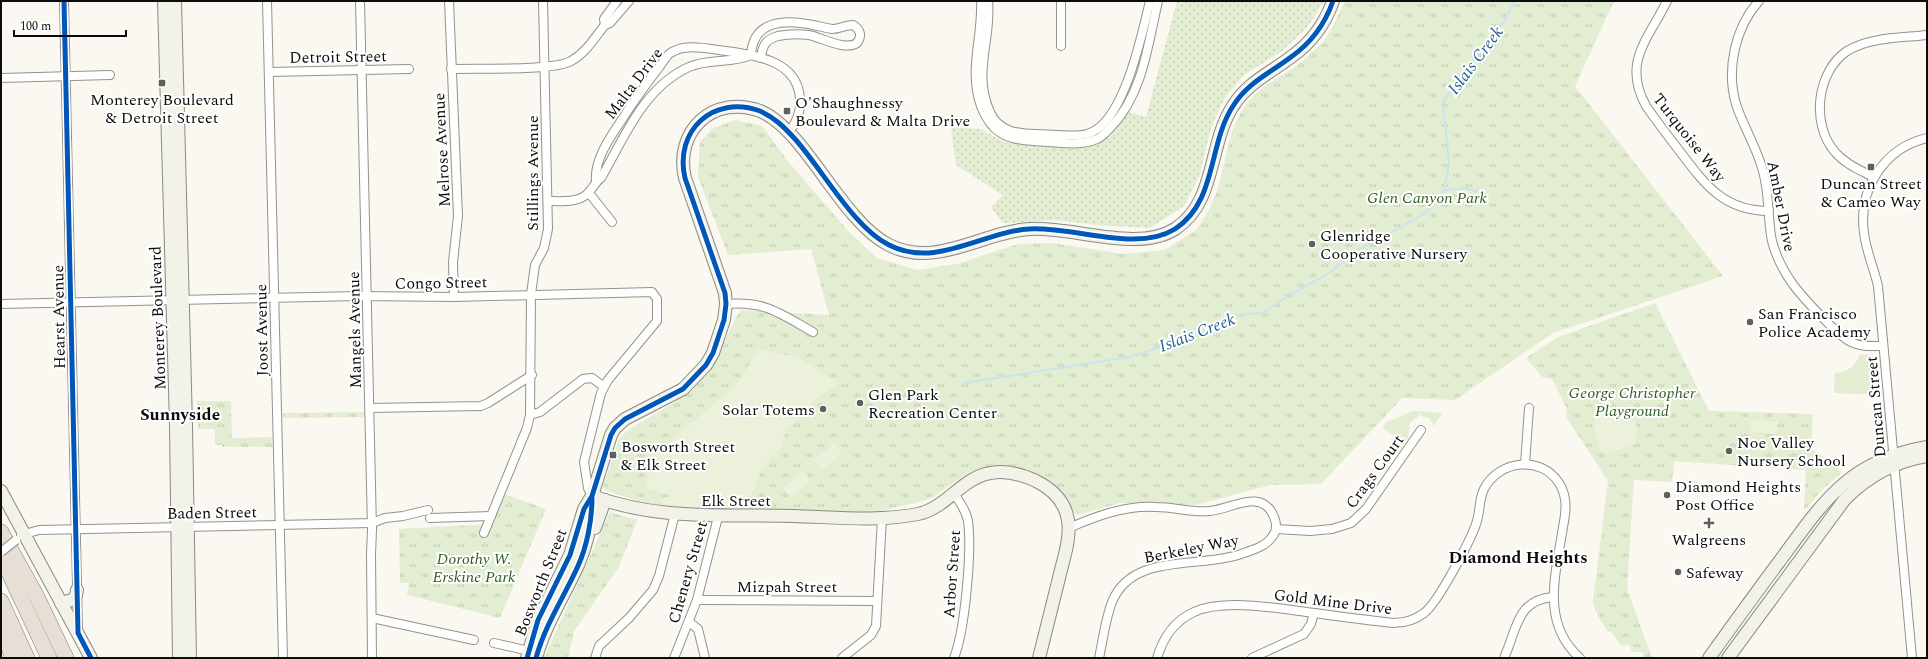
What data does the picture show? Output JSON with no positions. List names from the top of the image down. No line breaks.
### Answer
{"streets":{"main road":["Monterey Boulevard","Elk Street","Bosworth Street"],"street":["Detroit Street","Malta Drive","Turquoise Way","Melrose Avenue","Stillings Avenue","Amber Drive","Congo Street","Hearst Avenue","Joost Avenue","Mangels Avenue","Duncan Street","Crags Court","Baden Street","Berkeley Way","Chenery Street","Arbor Street","Mizpah Street","Gold Mine Drive"]},"crossings":[["Detroit Street","Joost Avenue"],["Detroit Street","Mangels Avenue"],["Malta Drive","Bosworth Street"],["Turquoise Way","Amber Drive"],["Melrose Avenue","Congo Street"],["Stillings Avenue","Congo Street"],["Stillings Avenue","Baden Street"],["Amber Drive","Duncan Street"],["Congo Street","Hearst Avenue"],["Congo Street","Monterey Boulevard"],["Congo Street","Joost Avenue"],["Congo Street","Mangels Avenue"],["Congo Street","Elk Street"],["Congo Street","Bosworth Street"],["Hearst Avenue","Baden Street"],["Monterey Boulevard","Baden Street"],["Joost Avenue","Baden Street"],["Mangels Avenue","Baden Street"],["Crags Court","Berkeley Way"],["Elk Street","Berkeley Way"],["Elk Street","Chenery Street"],["Elk Street","Arbor Street"],["Elk Street","Bosworth Street"],["Chenery Street","Mizpah Street"]],"districts":["Sunnyside","Diamond Heights"],"water":["Islais Creek"],"parks":["Glen Canyon Park","George Christopher Playground","Dorothy W. Erskine Park"],"places":{"transit":["Monterey Boulevard & Detroit Street","O'Shaughnessy Boulevard & Malta Drive","Duncan Street & Cameo Way","Bosworth Street & Elk Street"],"other":["Glenridge Cooperative Nursery","San Francisco Police Academy","Glen Park Recreation Center","Solar Totems","Noe Valley Nursery School","Diamond Heights Post Office","Safeway"],"health":["Walgreens"]},"scale_bar":"100 m"}
